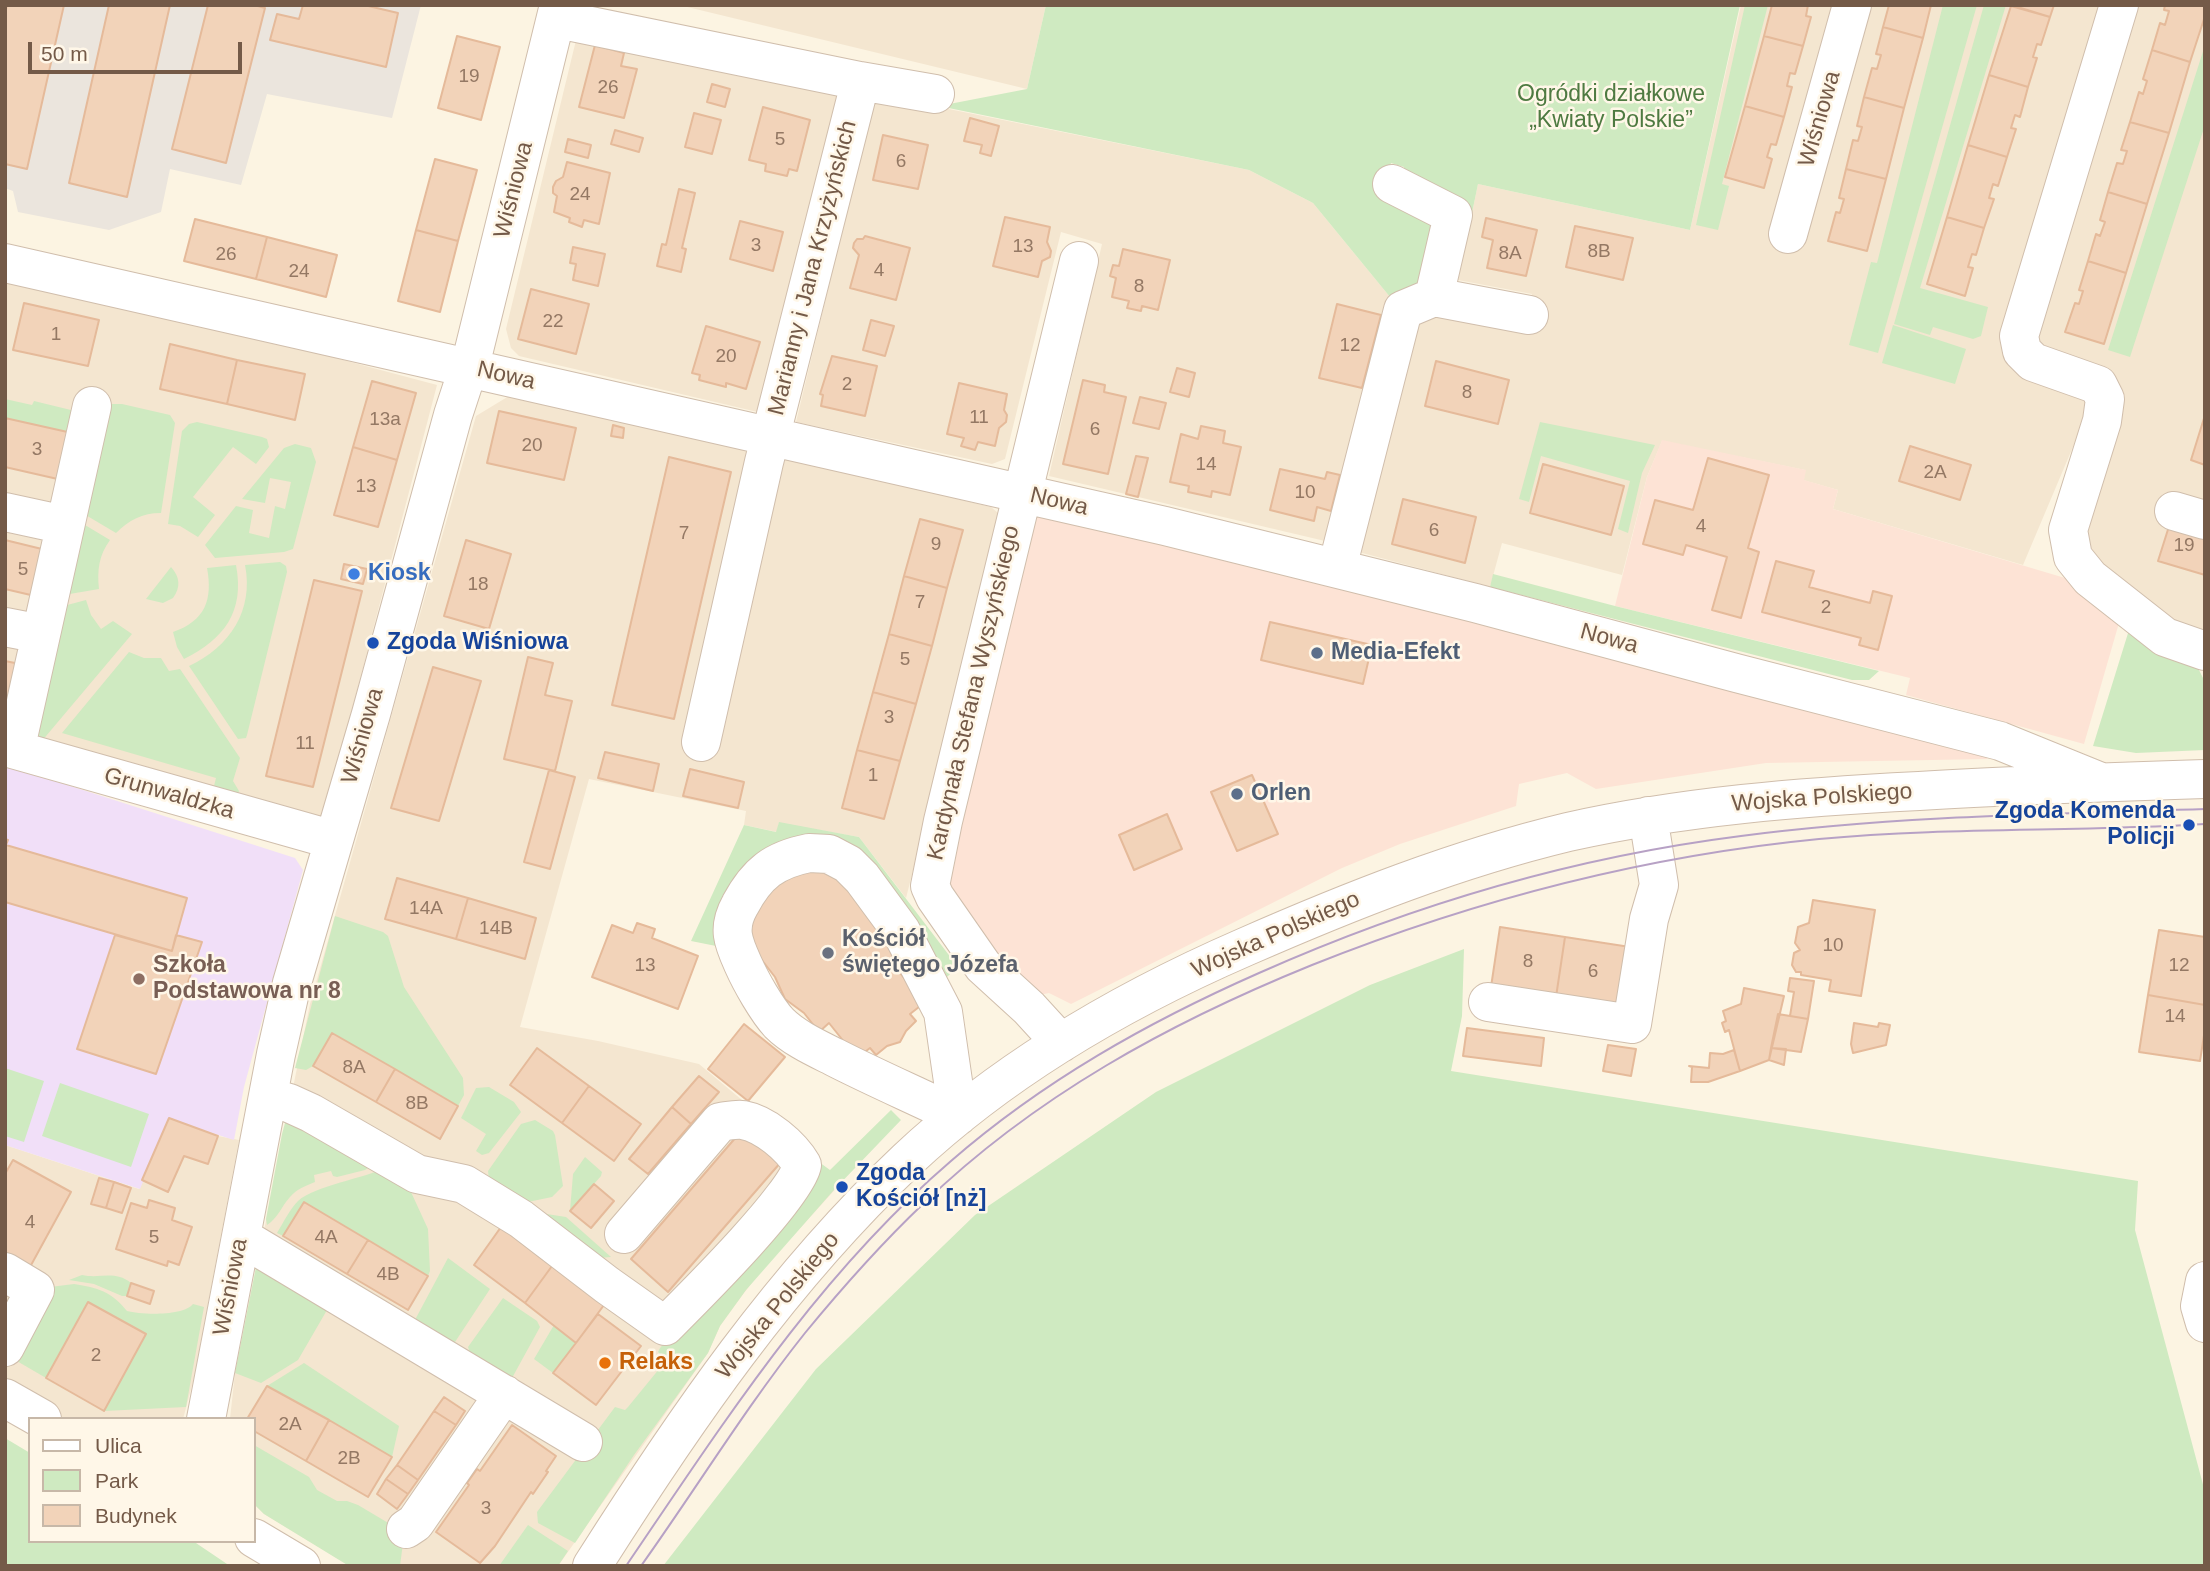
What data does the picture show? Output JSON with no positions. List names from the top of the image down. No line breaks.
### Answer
{"streets":{"street":["Wiśniowa","Marianny i Jana Krzyżyńskich","Nowa","Kardynała Stefana Wyszyńskiego","Grunwaldzka","Wojska Polskiego"]},"crossings":[["Wiśniowa","Nowa"],["Wiśniowa","Grunwaldzka"],["Marianny i Jana Krzyżyńskich","Nowa"],["Nowa","Kardynała Stefana Wyszyńskiego"],["Nowa","Wojska Polskiego"],["Kardynała Stefana Wyszyńskiego","Wojska Polskiego"]],"parks":["Ogródki działkowe „Kwiaty Polskie”"],"places":["Kiosk","Zgoda Wiśniowa","Media-Efekt","Orlen","Zgoda Komenda Policji","Kościół świętego Józefa","Szkoła Podstawowa nr 8","Zgoda Kościół [nż]","Relaks"],"house_numbers":["19","26","5","6","24","3","13","8B","8A","26","4","24","8","22","1","12","20","2","8","11","13a","6","20","3","14","2A","13","10","4","6","7","9","19","5","18","7","2","5","3","11","1","14A","14B","10","8","13","12","6","14","8A","8B","4","5","4A","4B","2","2A","2B","3"],"legend":["Ulica","Park","Budynek"],"scale_bar":"50 m"}
